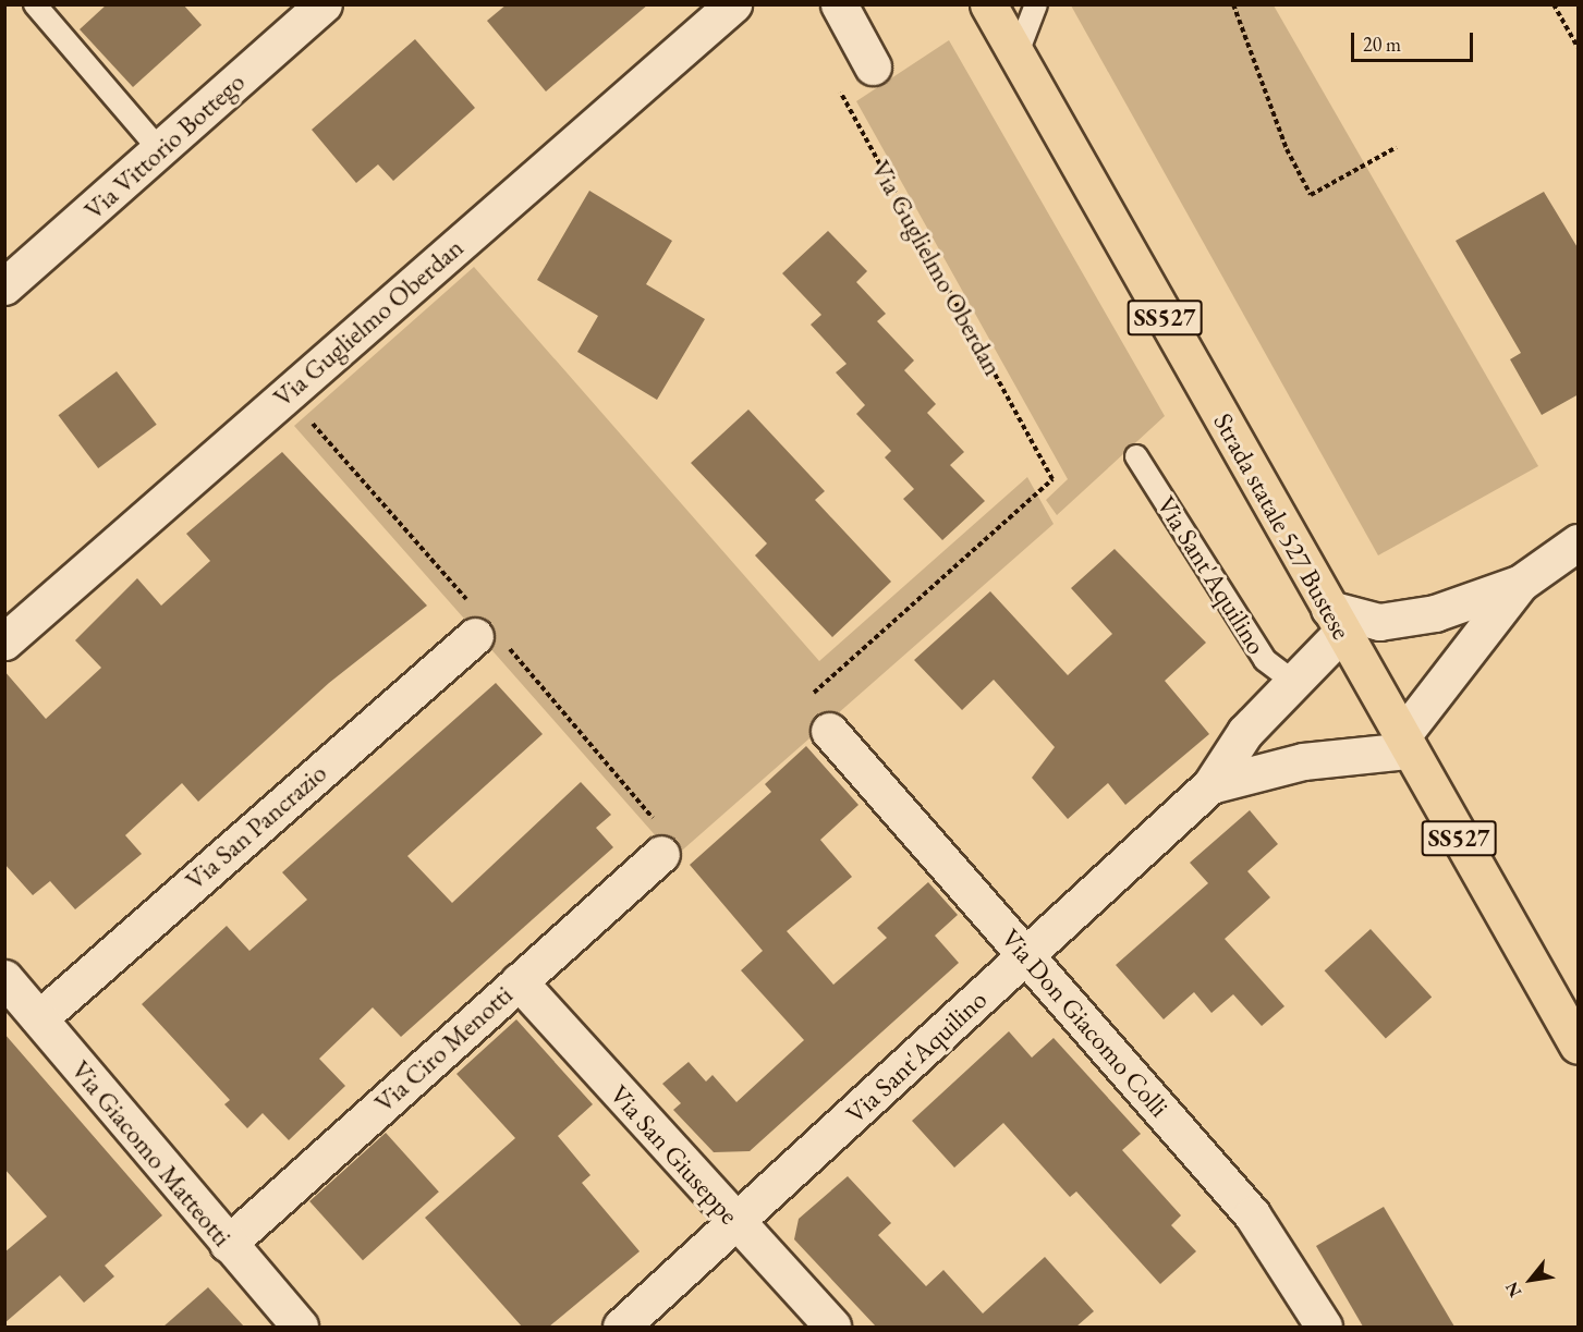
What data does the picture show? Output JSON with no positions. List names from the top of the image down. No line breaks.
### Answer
{"streets":{"main road":["SS527","Strada statale 527 Bustese"],"street":["Via Vittorio Bottego","Via Guglielmo Oberdan","Via Sant'Aquilino","Via San Pancrazio","Via Don Giacomo Colli","Via Ciro Menotti","Via Giacomo Matteotti","Via San Giuseppe"]},"crossings":[["Via Guglielmo Oberdan","Via Don Giacomo Colli"],["Strada statale 527 Bustese","Via Sant'Aquilino"],["Via Sant'Aquilino","Via Don Giacomo Colli"],["Via Sant'Aquilino","Via San Giuseppe"],["Via San Pancrazio","Via Giacomo Matteotti"],["Via Ciro Menotti","Via Giacomo Matteotti"],["Via Ciro Menotti","Via San Giuseppe"]],"scale_bar":"20 m","north":"bottom left"}
